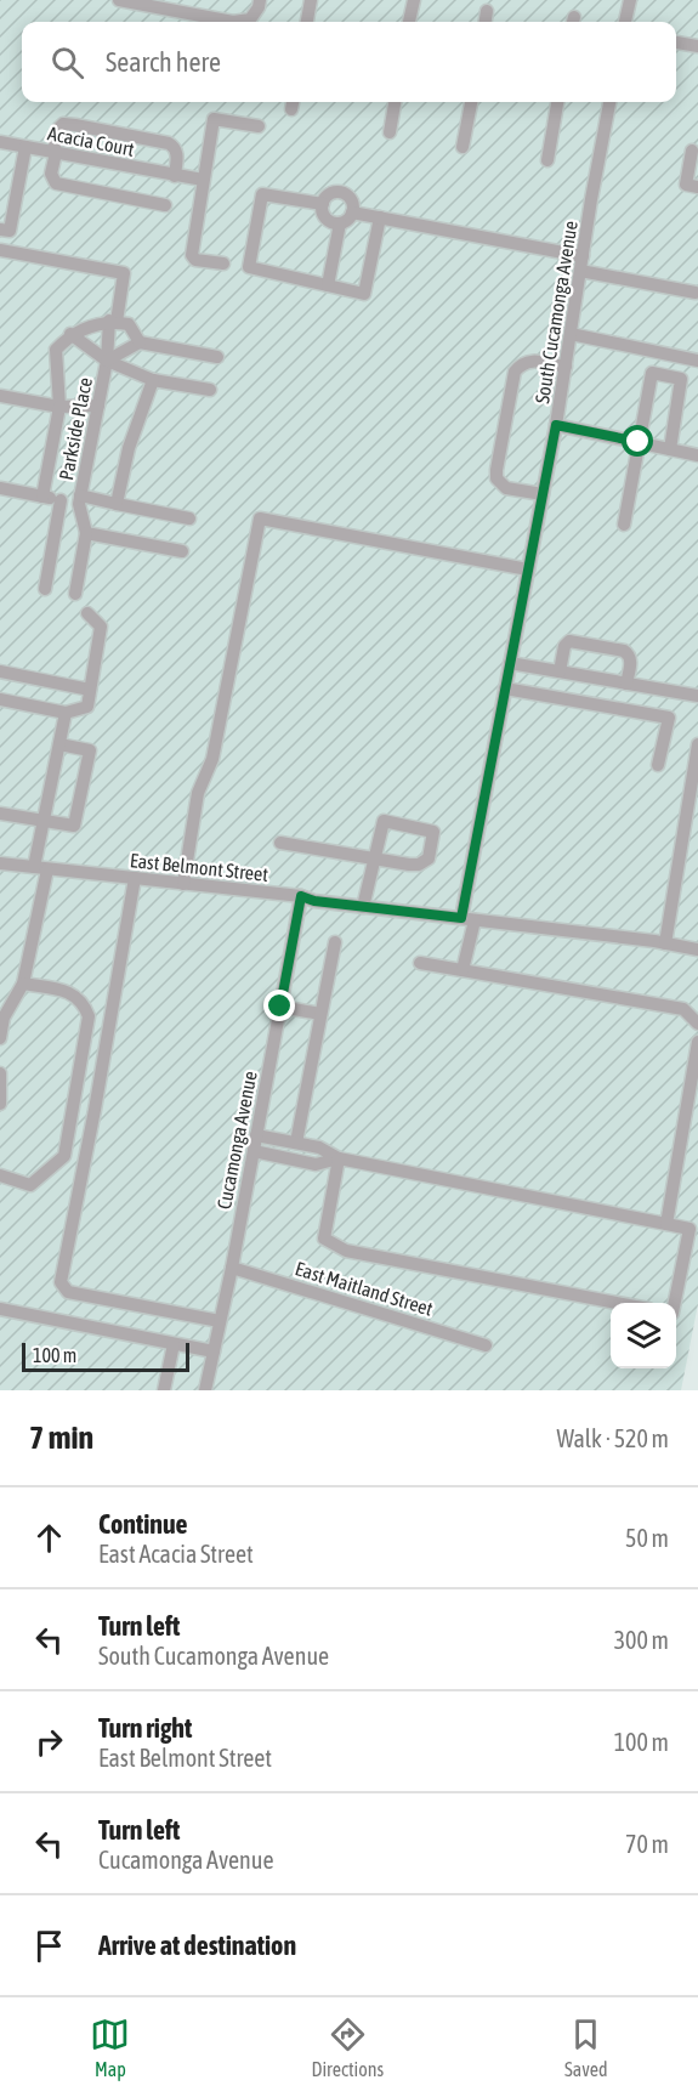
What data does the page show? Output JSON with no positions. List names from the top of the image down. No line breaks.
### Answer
{"streets":{"street":["Acacia Court","South Cucamonga Avenue","Parkside Place","East Belmont Street","Cucamonga Avenue","East Maitland Street"]},"crossings":[["South Cucamonga Avenue","East Belmont Street"],["East Belmont Street","Cucamonga Avenue"],["Cucamonga Avenue","East Maitland Street"]],"scale_bar":"100 m","page":{"search":"Search here","scale":"100 m","heading":["7 min","Walk · 520 m"],"list":[["Continue","East Acacia Street","50 m"],["Turn left","South Cucamonga Avenue","300 m"],["Turn right","East Belmont Street","100 m"],["Turn left","Cucamonga Avenue","70 m"],"Arrive at destination"],"nav":["Map","Directions","Saved"]}}
